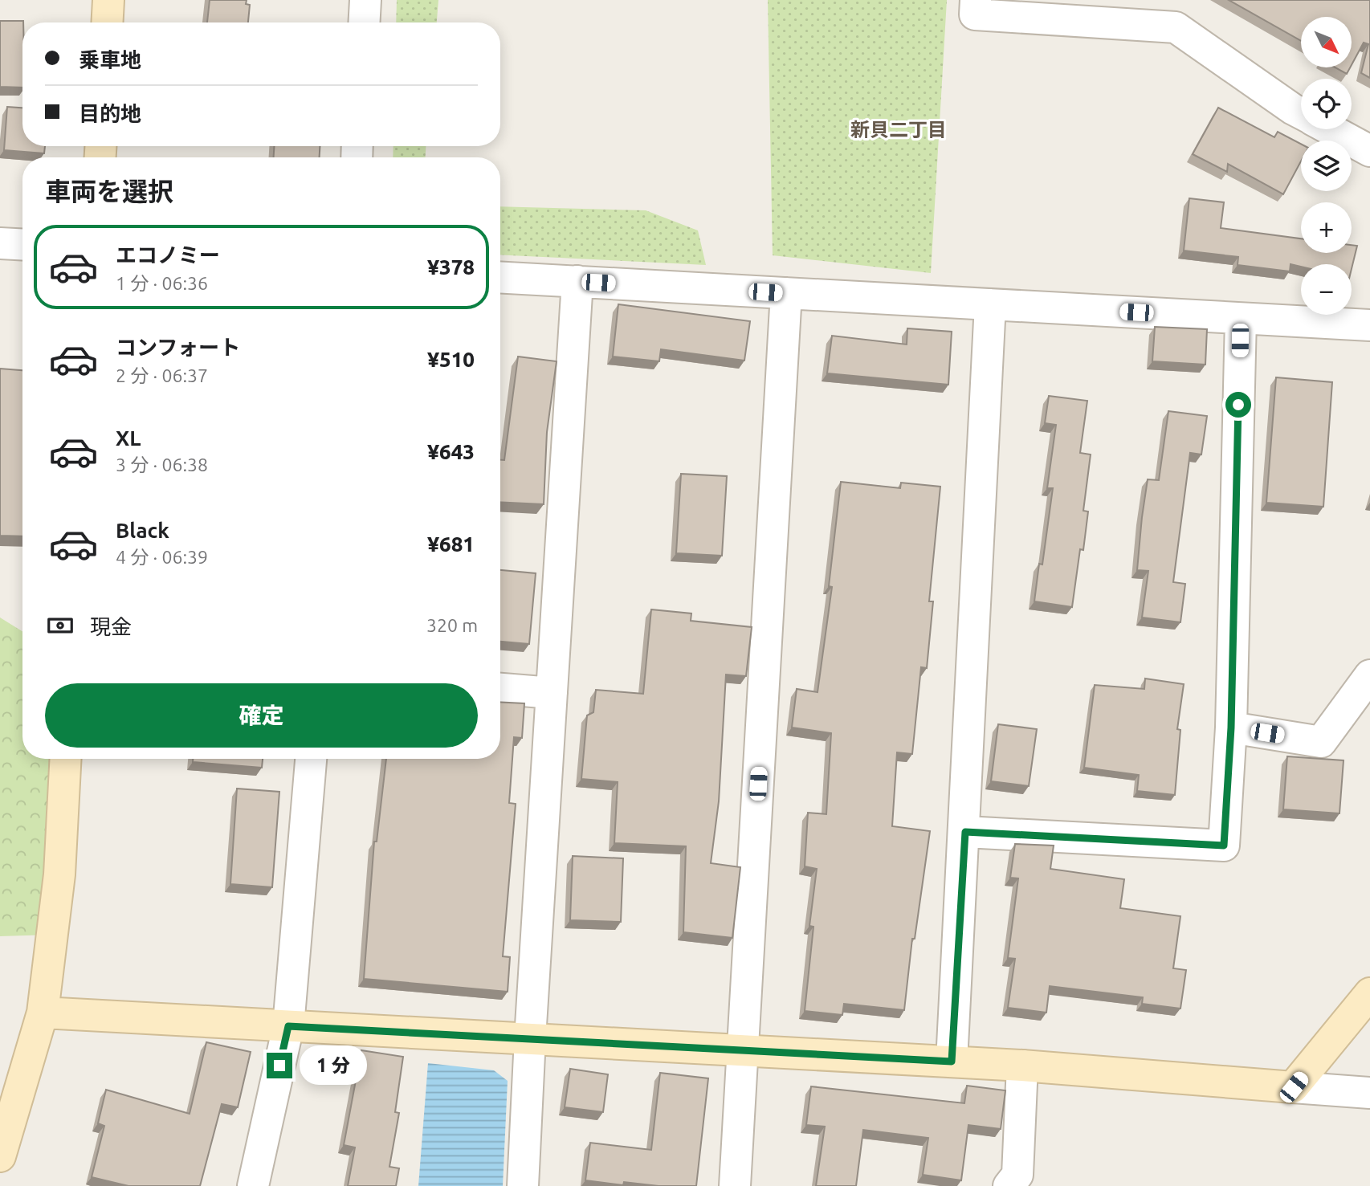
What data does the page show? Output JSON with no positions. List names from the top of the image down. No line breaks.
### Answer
{"districts":["新貝二丁目"],"north":"bottom right","page":{"map_buttons":["+","−"],"banner":["乗車地","目的地"],"heading":"車両を選択","list":[{"name":"エコノミー","note":"1 分 · 06:36","value":"¥378"},{"name":"コンフォート","note":"2 分 · 06:37","value":"¥510"},{"name":"XL","note":"3 分 · 06:38","value":"¥643"},{"name":"Black","note":"4 分 · 06:39","value":"¥681"}],"pay":["現金","320 m"],"buttons":"確定","bubble":"1 分"}}
